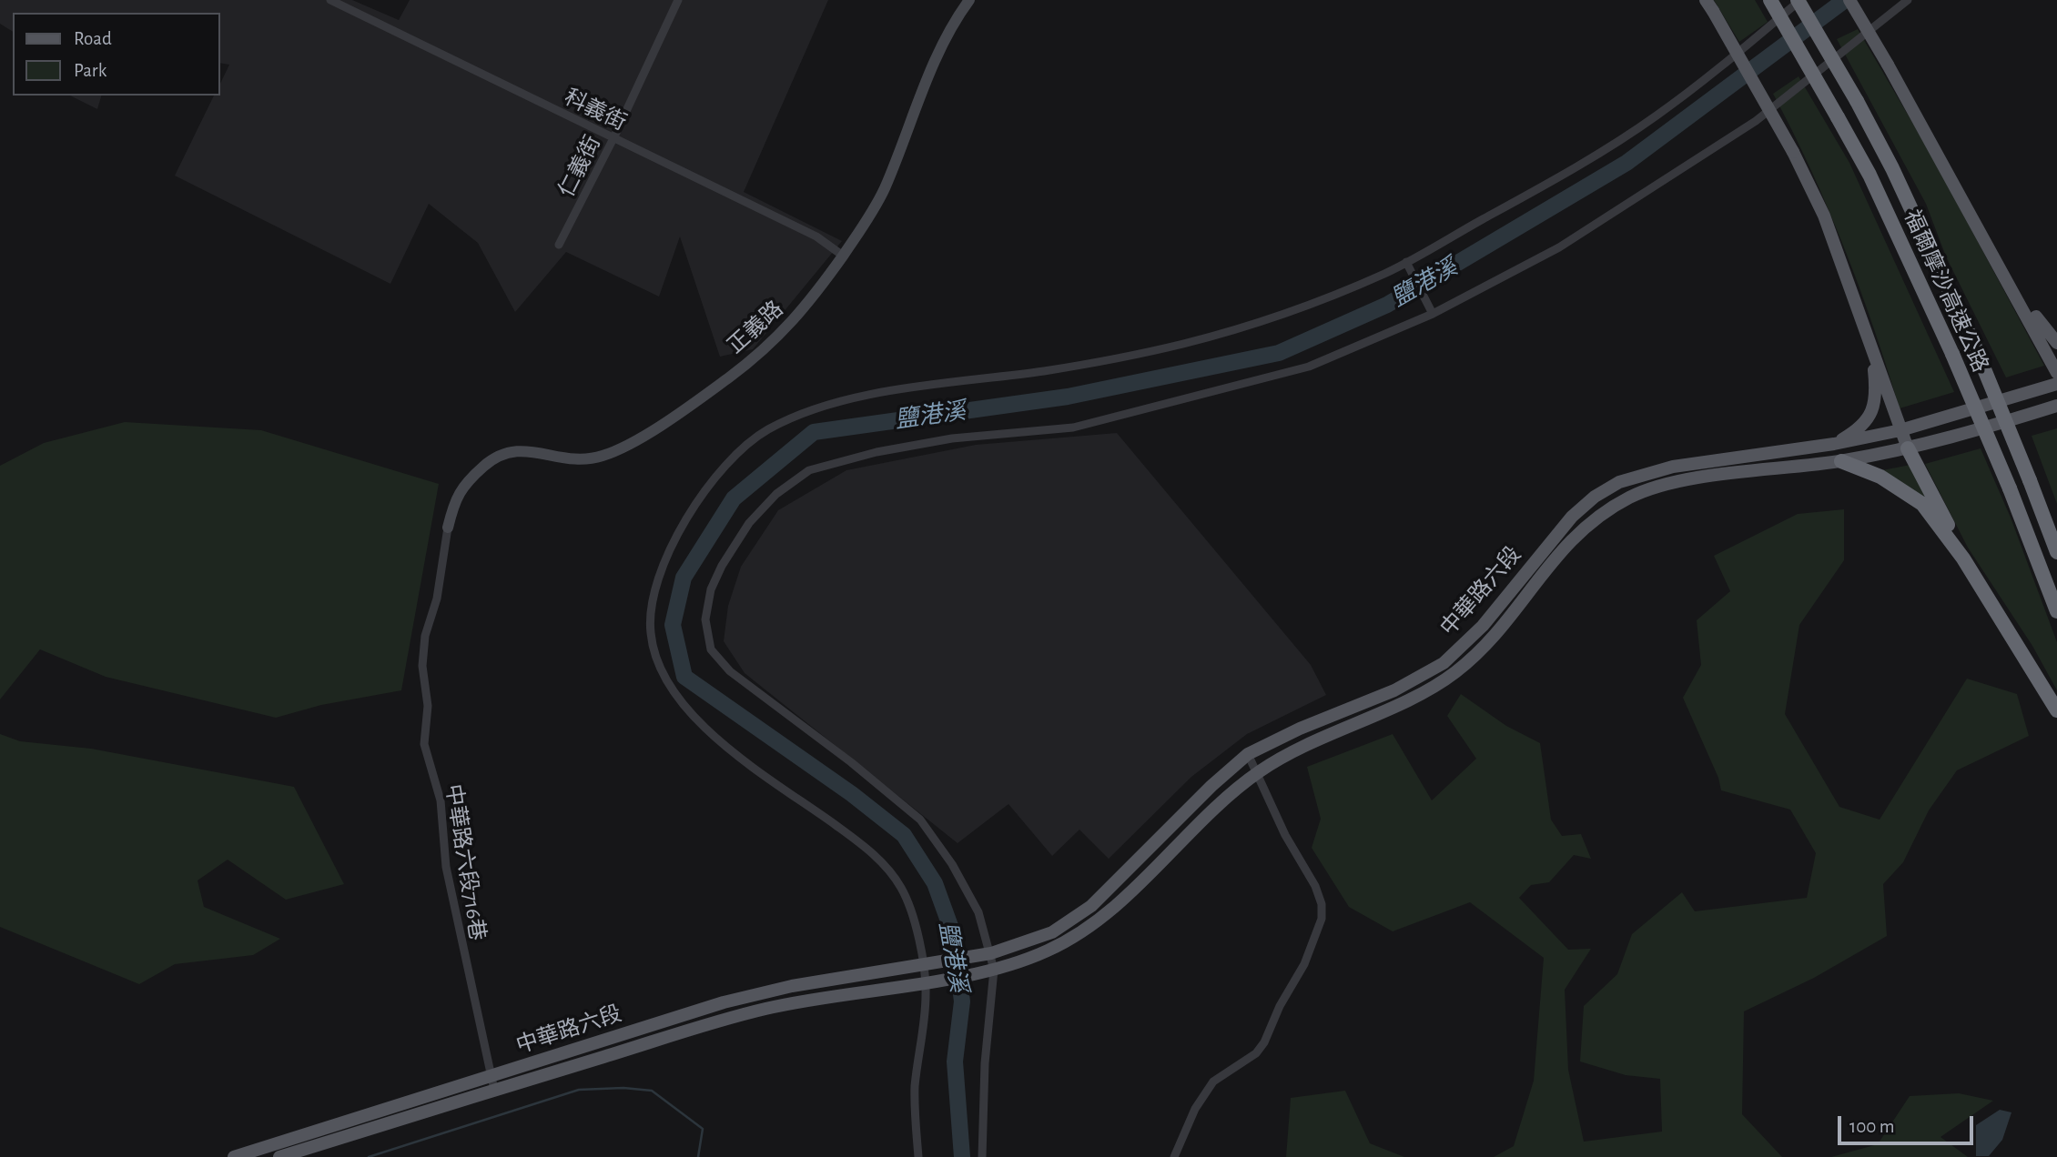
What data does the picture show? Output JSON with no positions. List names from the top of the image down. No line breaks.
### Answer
{"streets":{"highway":["福爾摩沙高速公路"],"main road":["中華路六段"],"street":["科義街","仁義街","正義路","中華路六段716巷"]},"crossings":[["科義街","仁義街"],["科義街","正義路"],["正義路","中華路六段716巷"],["中華路六段","中華路六段716巷"]],"water":["鹽港溪"],"legend":["Road","Park"],"scale_bar":"100 m"}
